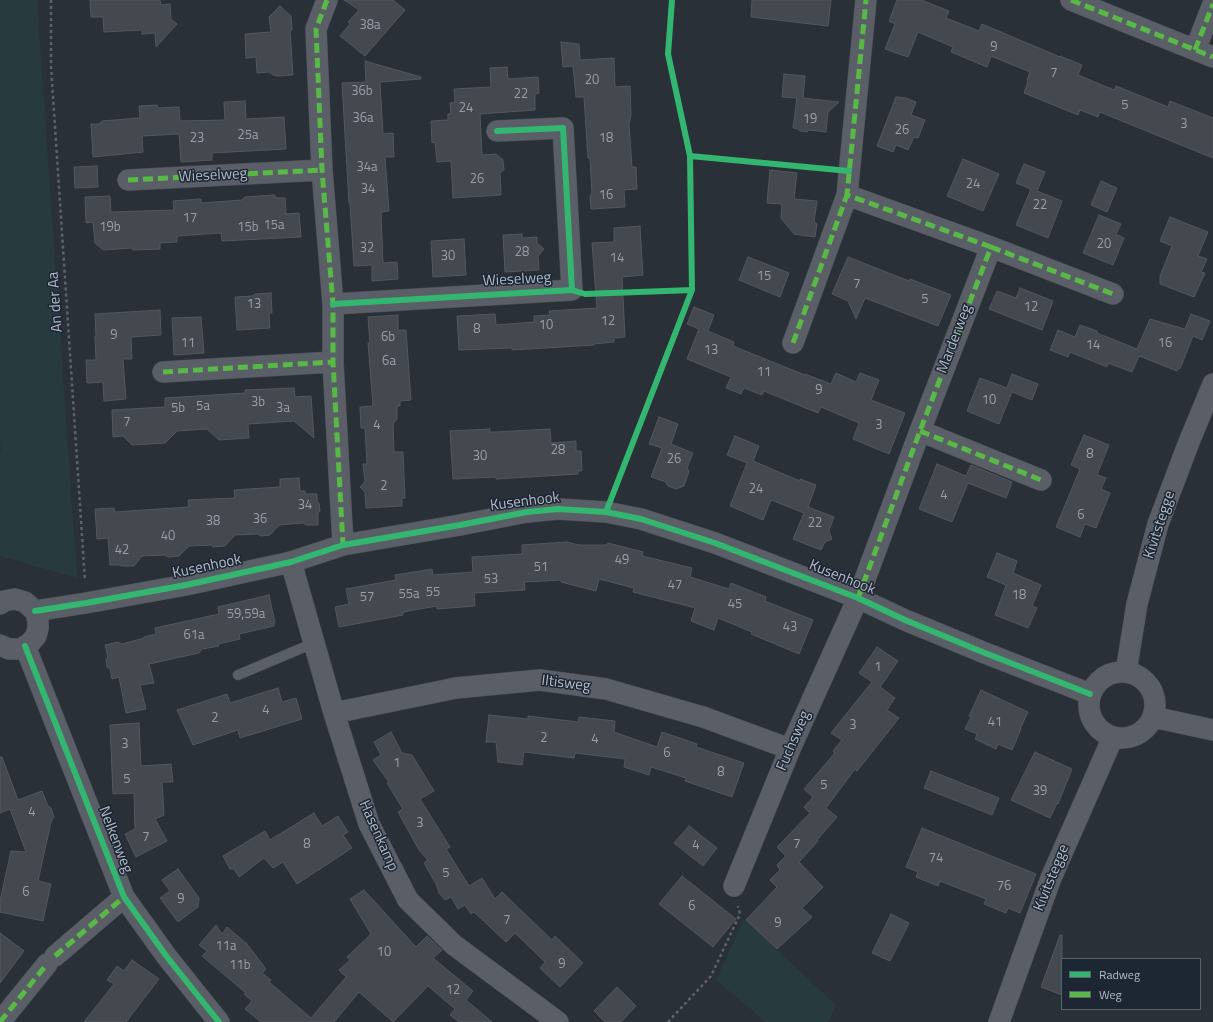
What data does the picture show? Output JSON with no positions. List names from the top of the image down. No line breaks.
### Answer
{"streets":{"street":["Wieselweg","Marderweg","Kusenhook","Kivitstegge","Iltisweg","Fuchsweg","Hasenkamp","Nelkenweg"],"path":["An der Aa"]},"crossings":[["An der Aa","Kusenhook"],["Marderweg","Kusenhook"],["Marderweg","Fuchsweg"],["Kusenhook","Kivitstegge"],["Kusenhook","Fuchsweg"],["Kusenhook","Hasenkamp"],["Iltisweg","Fuchsweg"],["Iltisweg","Hasenkamp"]],"house_numbers":["38a","9","7","20","36b","22","5","24","36a","19","3","26","25a","23","18","34a","26","24","34","16","22","17","15a","19b","15b","20","32","28","30","14","15","7","5","13","12","12","10","8","9","6b","11","16","14","13","6a","11","9","10","3b","5a","5b","3a","7","4","3","28","8","30","26","2","24","4","34","6","36","38","22","40","42","49","51","53","47","55","55a","18","57","45","59,59a","43","61a","1","4","2","41","3","2","4","3","6","1","8","5","5","39","4","3","7","8","7","4","74","5","76","6","9","6","7","9","11a","10","9","11b","12"],"legend":["Radweg","Weg"]}
